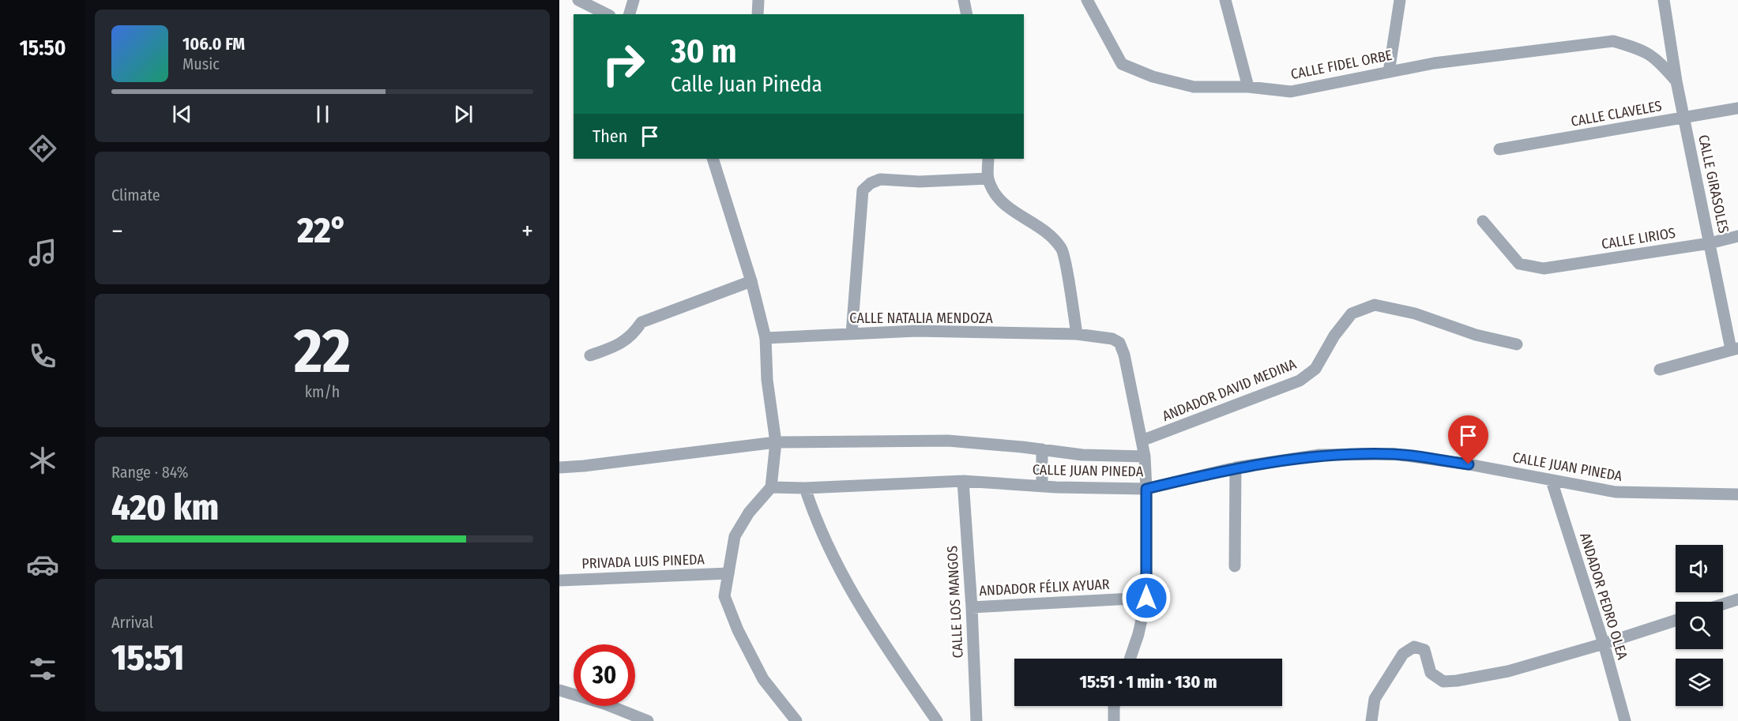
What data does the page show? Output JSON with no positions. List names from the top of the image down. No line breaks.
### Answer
{"streets":{"street":["CALLE FIDEL ORBE","CALLE CLAVELES","CALLE GIRASOLES","CALLE LIRIOS","CALLE NATALIA MENDOZA","ANDADOR DAVID MEDINA","CALLE JUAN PINEDA","PRIVADA LUIS PINEDA","ANDADOR FÉLIX AYUAR","ANDADOR PEDRO OLEA","CALLE LOS MANGOS"]},"crossings":[["CALLE FIDEL ORBE","CALLE GIRASOLES"],["CALLE CLAVELES","CALLE GIRASOLES"],["CALLE GIRASOLES","CALLE LIRIOS"],["CALLE NATALIA MENDOZA","ANDADOR DAVID MEDINA"],["CALLE JUAN PINEDA","ANDADOR PEDRO OLEA"],["CALLE JUAN PINEDA","CALLE LOS MANGOS"],["ANDADOR FÉLIX AYUAR","CALLE LOS MANGOS"]],"page":{"tabs":"15:50","turn":["30 m","Calle Juan Pineda"],"song":["106.0 FM","Music"],"then":"Then","tile":["Climate",["22","km/h"],["Range · 84%","420 km"],["Arrival","15:51"]],"heat":["−","22°","+"],"limit":"30","trip":"15:51 · 1 min · 130 m"}}
